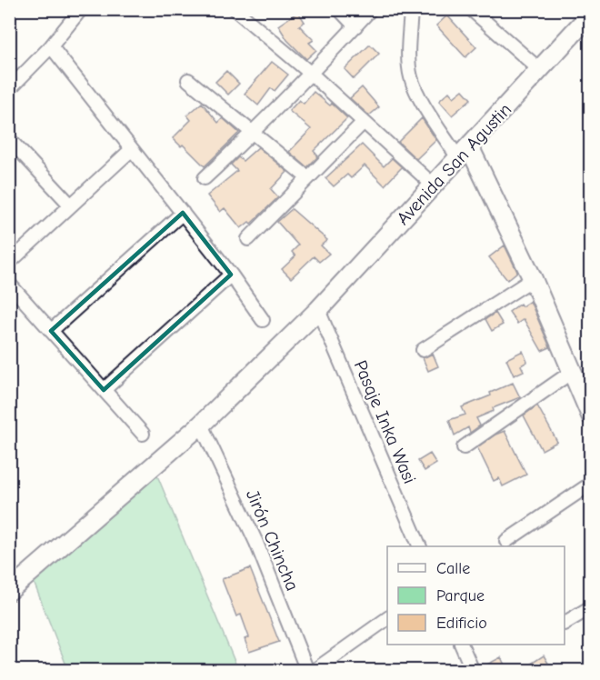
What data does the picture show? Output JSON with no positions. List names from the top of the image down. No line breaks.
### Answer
{"streets":{"street":["Avenida San Agustin","Pasaje Inka Wasi","Jirón Chincha"]},"crossings":[["Avenida San Agustin","Pasaje Inka Wasi"],["Avenida San Agustin","Jirón Chincha"]],"legend":["Calle","Parque","Edificio"]}
